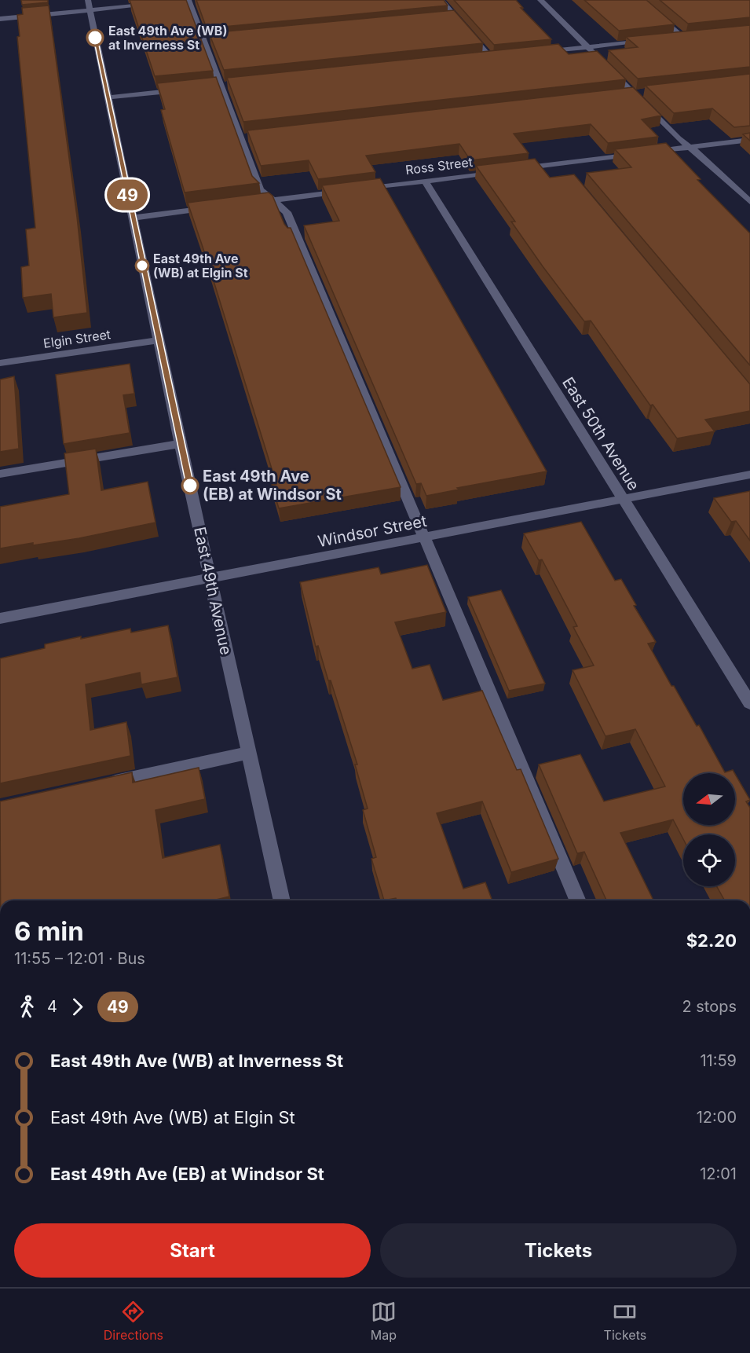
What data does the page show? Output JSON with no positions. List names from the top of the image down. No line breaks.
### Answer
{"streets":{"street":["Ross Street","Elgin Street","East 50th Avenue","Windsor Street","East 49th Avenue"]},"crossings":[["Ross Street","East 50th Avenue"],["Elgin Street","East 49th Avenue"],["East 50th Avenue","Windsor Street"],["Windsor Street","East 49th Avenue"]],"places":["East 49th Ave (WB) at Inverness St","East 49th Ave (WB) at Elgin St","East 49th Ave (EB) at Windsor St"],"lines":["bus line 49"],"north":"left","page":{"on_map":"49","heading":["6 min","11:55 – 12:01 · Bus","$2.20"],"legs":["4","49","2 stops"],"list":[{"name":"East 49th Ave (WB) at Inverness St","value":"11:59"},{"name":"East 49th Ave (WB) at Elgin St","value":"12:00"},{"name":"East 49th Ave (EB) at Windsor St","value":"12:01"}],"buttons":["Start","Tickets"],"tabs":["Directions","Map","Tickets"]}}
